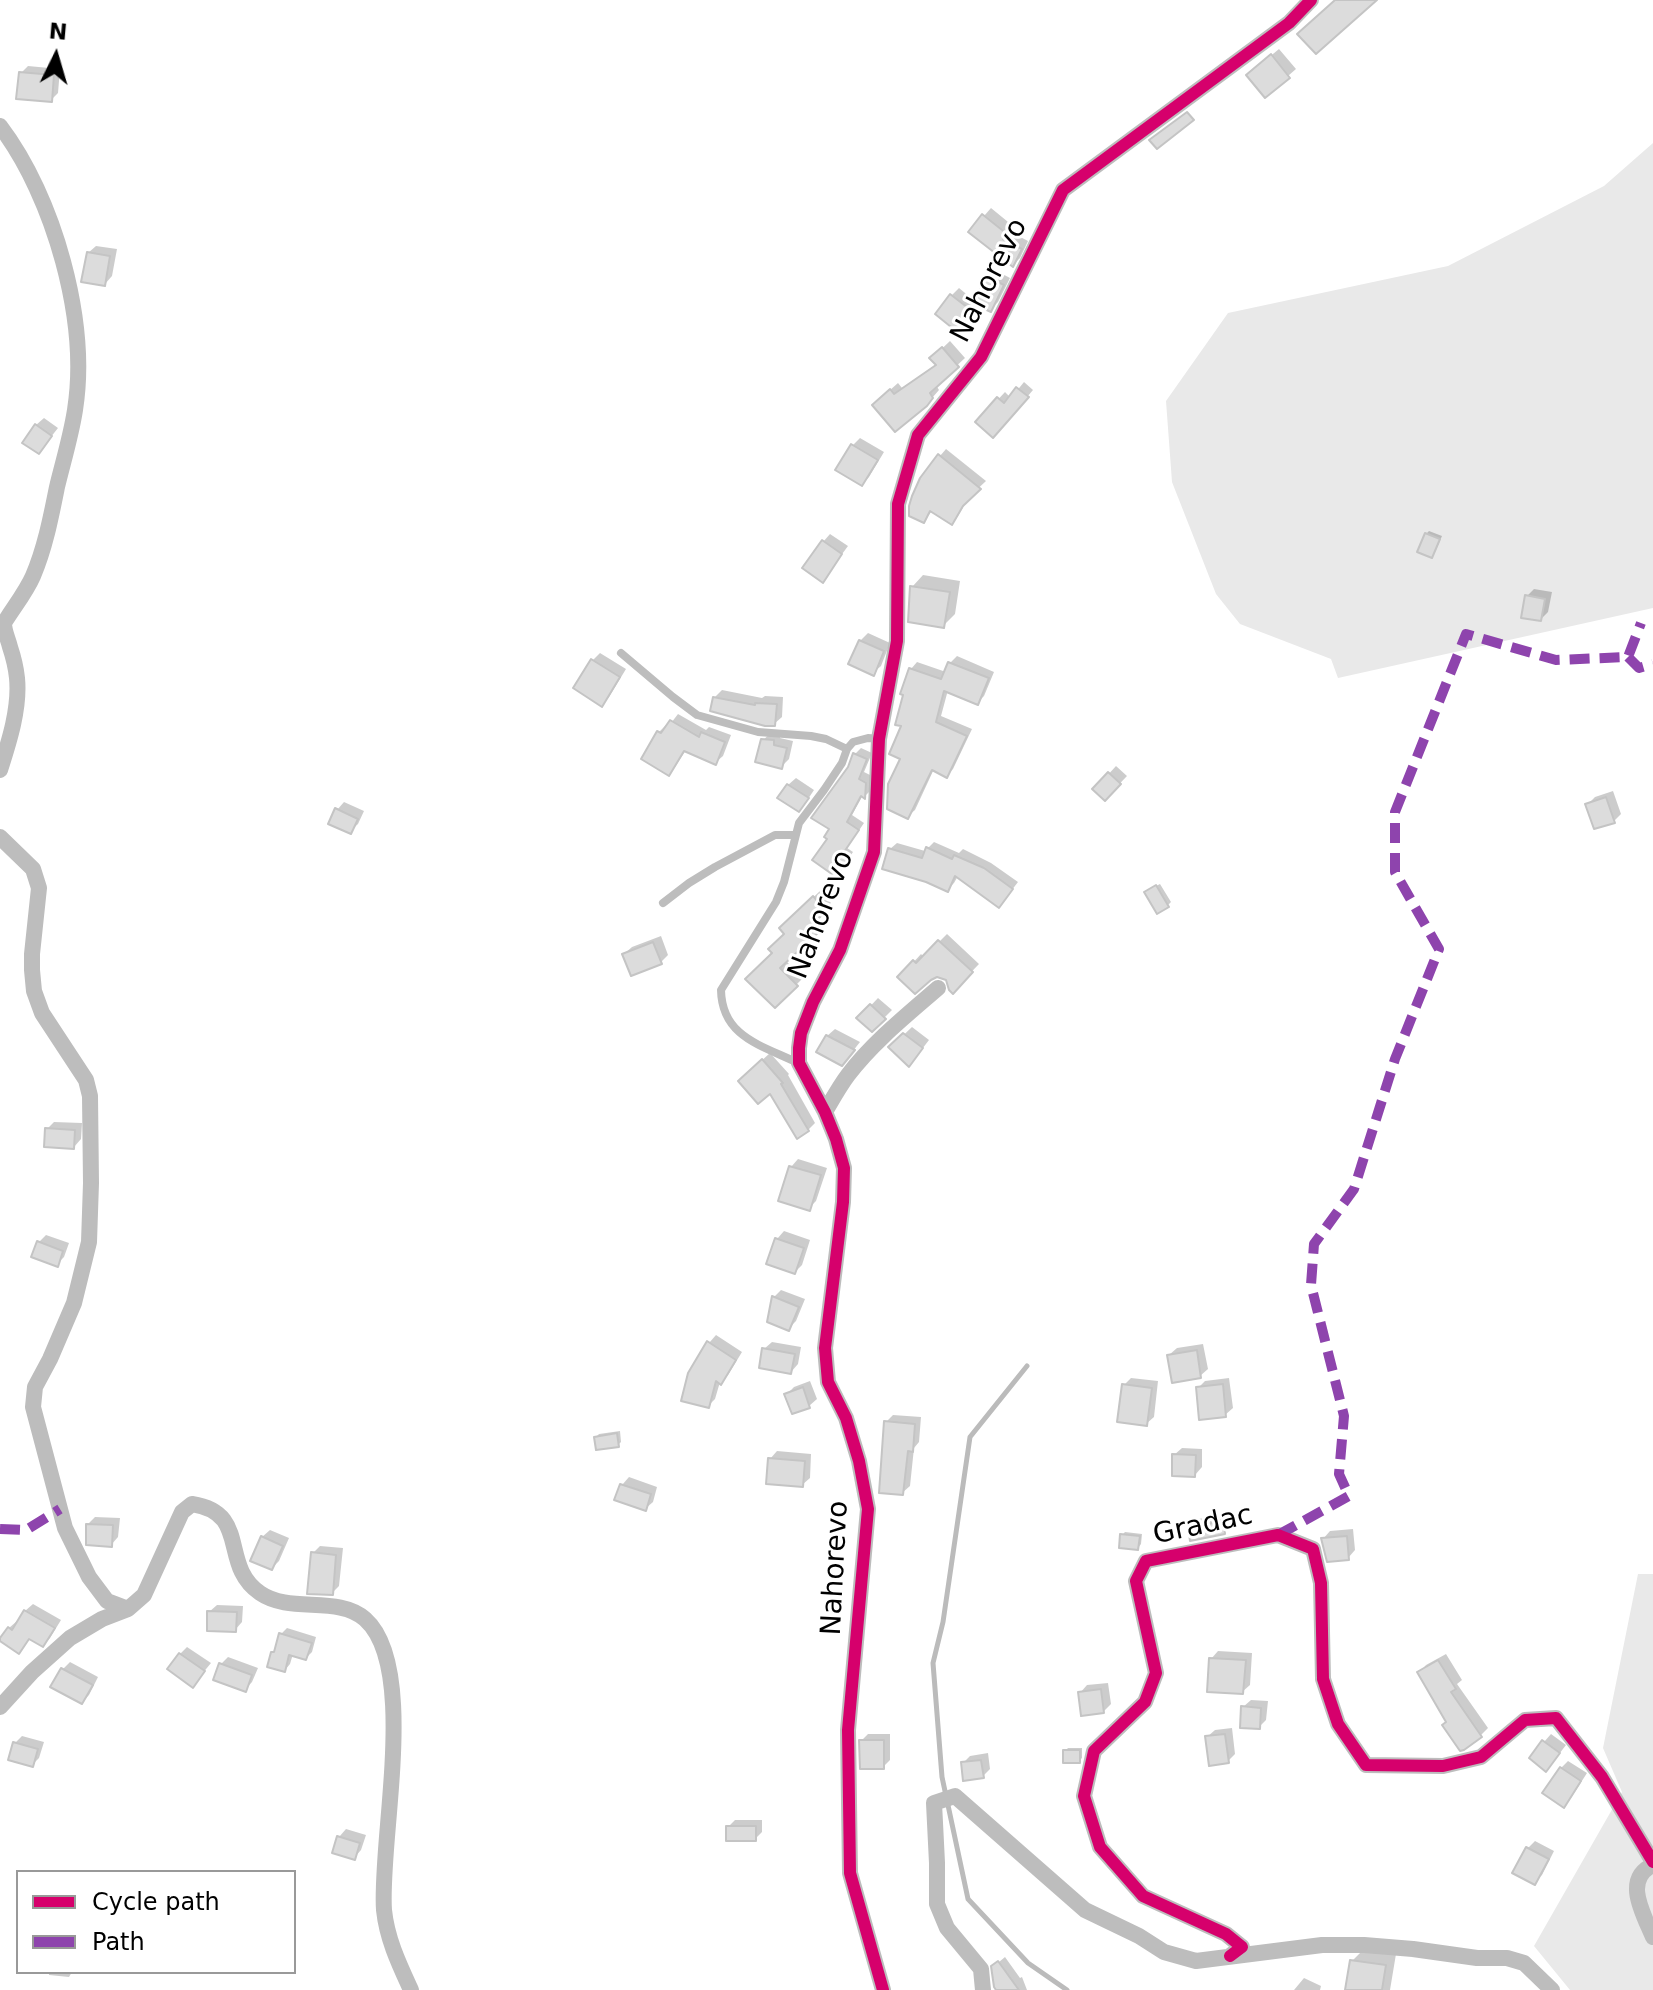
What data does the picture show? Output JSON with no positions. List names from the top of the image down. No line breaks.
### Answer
{"streets":{"street":["Nahorevo","Gradac"]},"legend":["Cycle path","Path"],"north":"top"}
